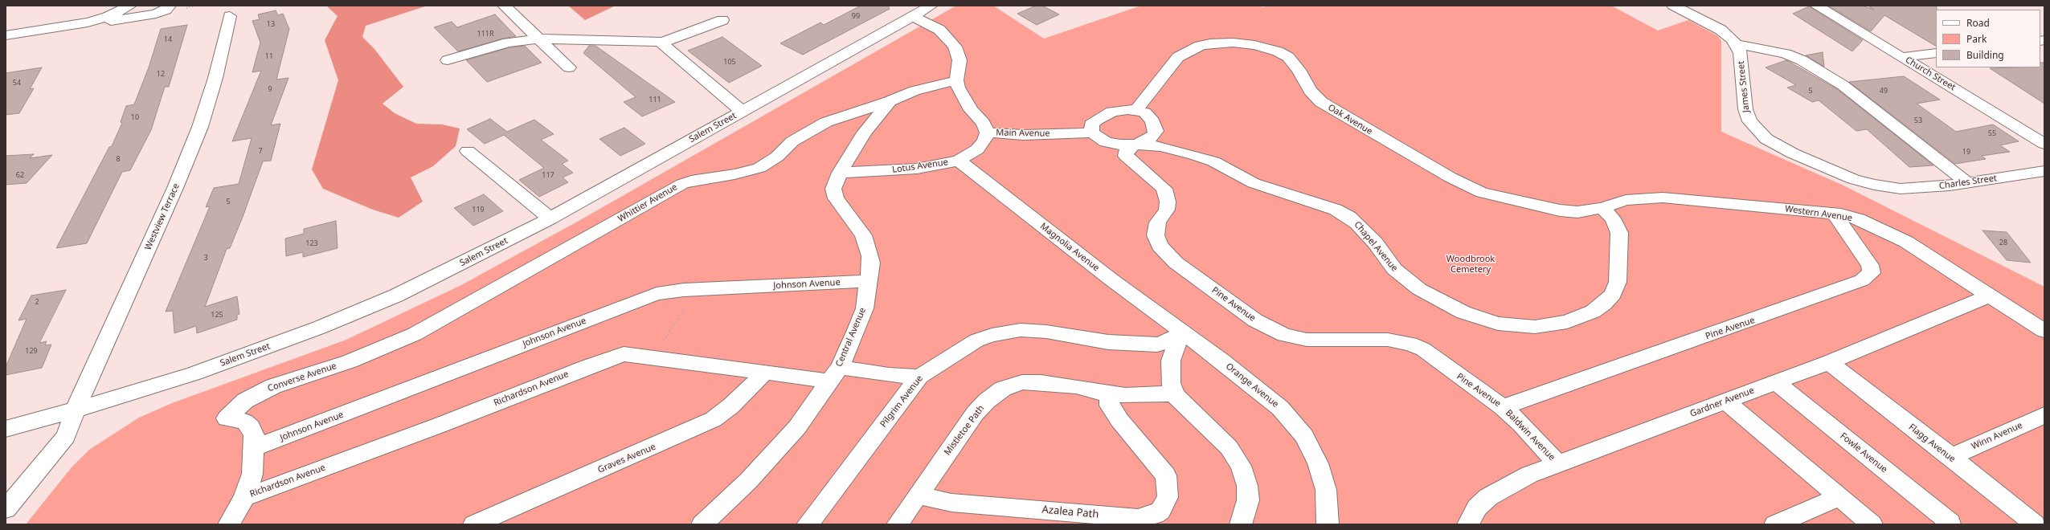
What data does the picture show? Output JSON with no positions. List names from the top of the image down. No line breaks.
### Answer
{"streets":{"street":["Church Street","James Street","Oak Avenue","Salem Street","Main Avenue","Lotus Avenue","Charles Street","Whittier Avenue","Western Avenue","Westview Terrace","Chapel Avenue","Magnolia Avenue","Johnson Avenue","Pine Avenue","Central Avenue","Converse Avenue","Orange Avenue","Richardson Avenue","Pilgrim Avenue","Gardner Avenue","Mistletoe Path","Baldwin Avenue","Winn Avenue","Flagg Avenue","Fowle Avenue","Graves Avenue","Azalea Path"]},"crossings":[["James Street","Charles Street"],["Oak Avenue","Western Avenue"],["Oak Avenue","Chapel Avenue"],["Salem Street","Main Avenue"],["Salem Street","Westview Terrace"],["Main Avenue","Lotus Avenue"],["Main Avenue","Central Avenue"],["Lotus Avenue","Magnolia Avenue"],["Lotus Avenue","Central Avenue"],["Whittier Avenue","Central Avenue"],["Whittier Avenue","Converse Avenue"],["Western Avenue","Chapel Avenue"],["Western Avenue","Pine Avenue"],["Western Avenue","Gardner Avenue"],["Chapel Avenue","Pine Avenue"],["Magnolia Avenue","Orange Avenue"],["Magnolia Avenue","Pilgrim Avenue"],["Johnson Avenue","Central Avenue"],["Johnson Avenue","Converse Avenue"],["Pine Avenue","Baldwin Avenue"],["Central Avenue","Richardson Avenue"],["Converse Avenue","Richardson Avenue"],["Orange Avenue","Pilgrim Avenue"],["Richardson Avenue","Pilgrim Avenue"],["Richardson Avenue","Graves Avenue"],["Gardner Avenue","Baldwin Avenue"],["Gardner Avenue","Flagg Avenue"],["Gardner Avenue","Fowle Avenue"],["Mistletoe Path","Azalea Path"],["Winn Avenue","Flagg Avenue"]],"parks":["Woodbrook Cemetery"],"house_numbers":["99","13","111R","14","11","105","12","54","9","5","49","111","10","53","55","7","19","8","62","117","5","119","28","123","3","2","125","129"],"legend":["Road","Park","Building"]}
